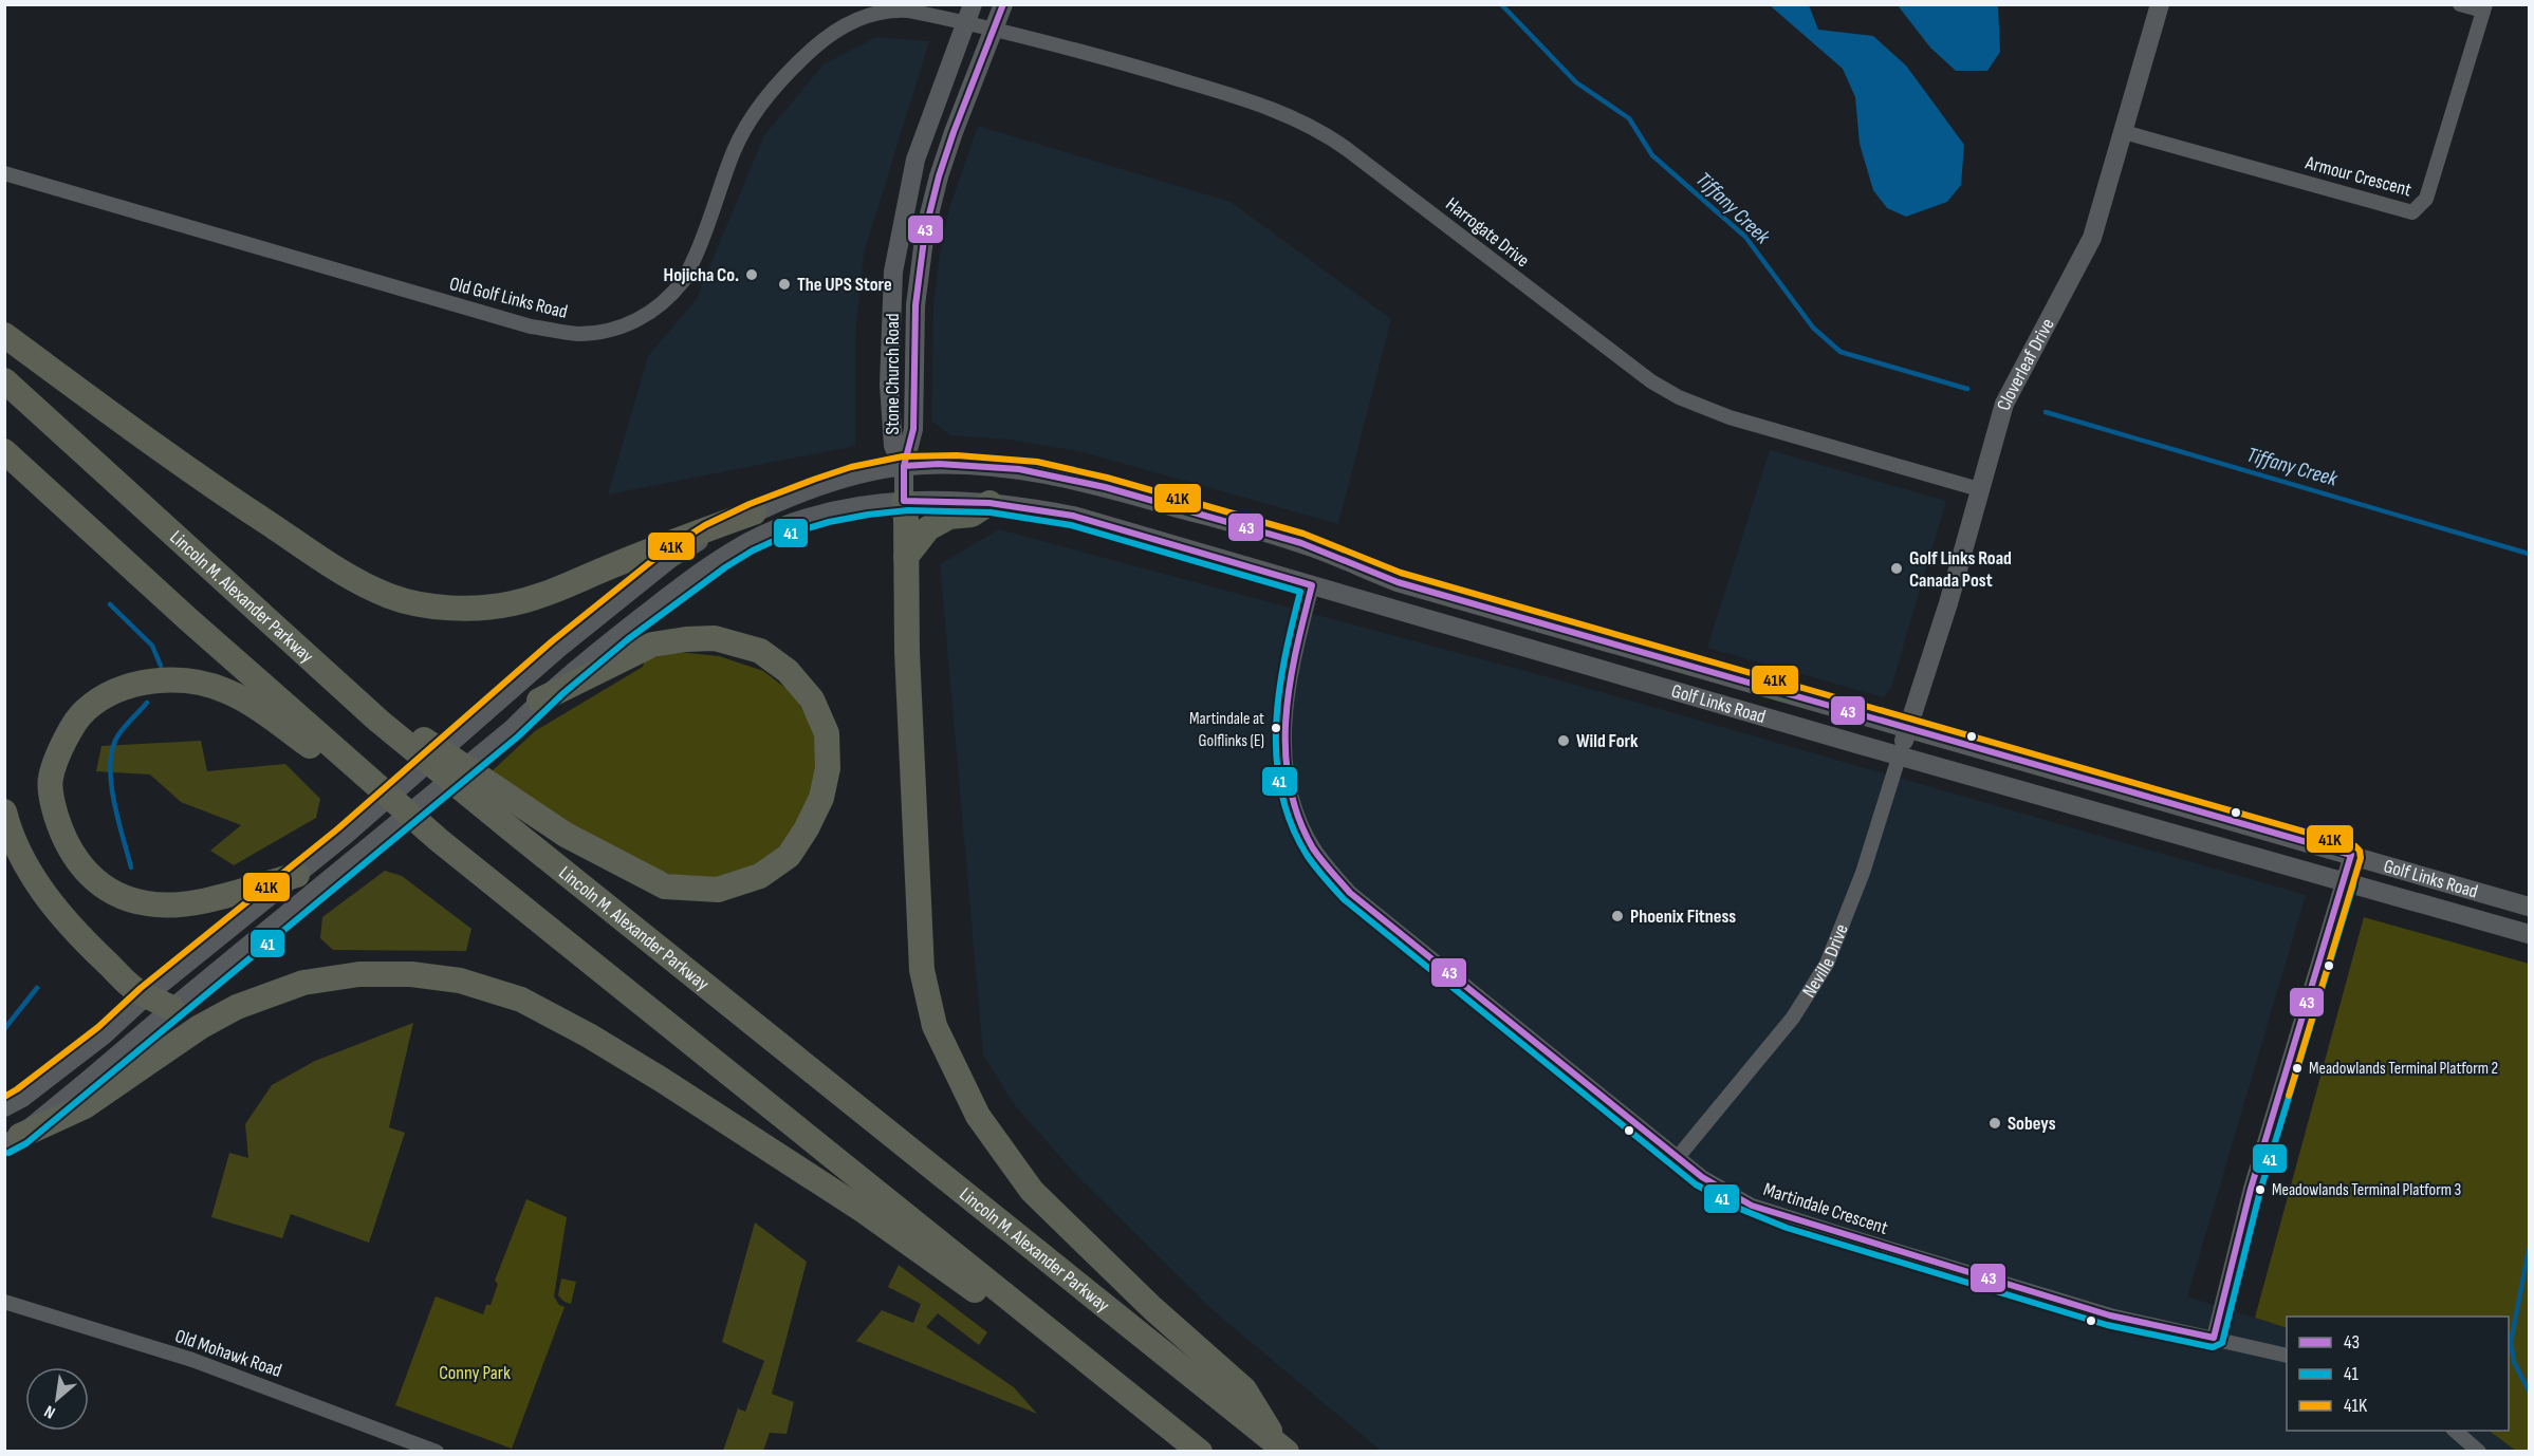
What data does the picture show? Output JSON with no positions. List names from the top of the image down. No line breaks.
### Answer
{"streets":{"highway":["Lincoln M. Alexander Parkway"],"main road":["Cloverleaf Drive","Stone Church Road","Golf Links Road","Neville Drive"],"street":["Armour Crescent","Harrogate Drive","Old Golf Links Road","Martindale Crescent","Old Mohawk Road"]},"crossings":[["Armour Crescent","Cloverleaf Drive"],["Harrogate Drive","Old Golf Links Road"],["Harrogate Drive","Cloverleaf Drive"],["Harrogate Drive","Stone Church Road"],["Old Golf Links Road","Stone Church Road"],["Cloverleaf Drive","Golf Links Road"],["Cloverleaf Drive","Neville Drive"],["Stone Church Road","Golf Links Road"],["Golf Links Road","Neville Drive"],["Golf Links Road","Martindale Crescent"],["Neville Drive","Martindale Crescent"]],"water":["Tiffany Creek"],"parks":["Conny Park"],"places":["Hojicha Co.","The UPS Store","Golf Links Road Canada Post","Martindale at Golflinks (E)","Wild Fork","Phoenix Fitness","Meadowlands Terminal Platform 2","Sobeys","Meadowlands Terminal Platform 3"],"lines":["transit line 43","transit line 41K","transit line 41"],"legend":["43","41","41K"],"north":"bottom left"}
